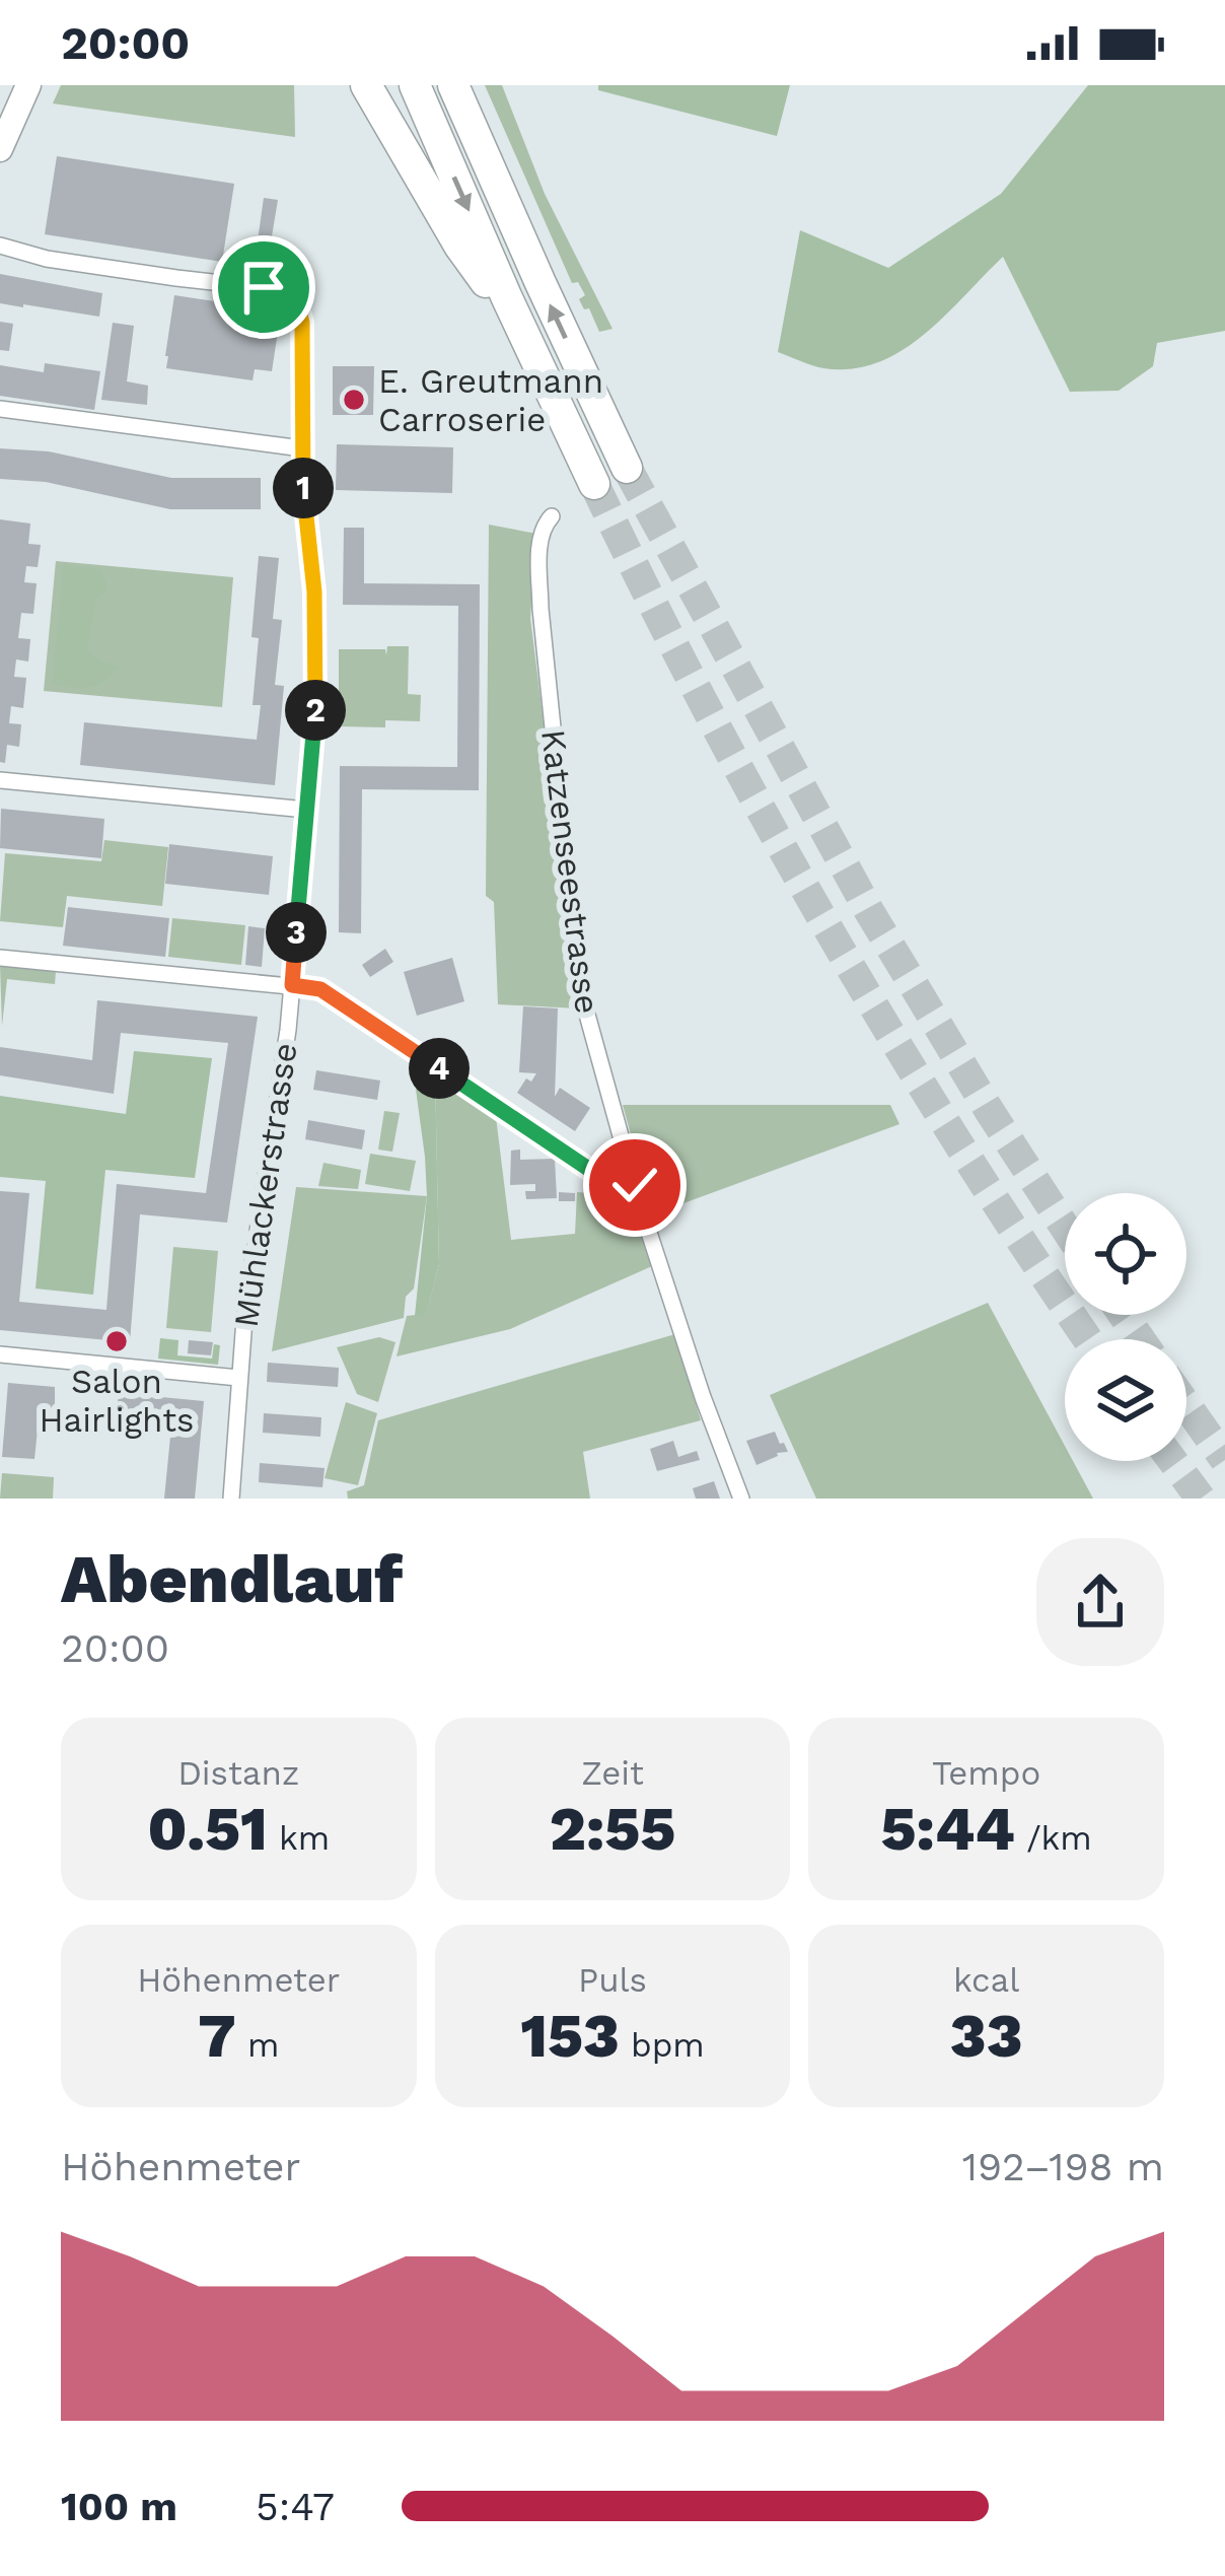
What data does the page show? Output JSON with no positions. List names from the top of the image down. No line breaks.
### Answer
{"streets":{"street":["Katzenseestrasse","Mühlackerstrasse"]},"places":["E. Greutmann Carroserie","Salon Hairlights"],"page":{"status":"20:00","pins":["1","2","3","4"],"heading":["Abendlauf","20:00"],"stats":[["Distanz","0.51 km"],["Zeit","2:55"],["Tempo","5:44 /km"],["Höhenmeter","7 m"],["Puls","153 bpm"],["kcal","33"]],"chart":["Höhenmeter","192–198 m"],"list":[{"name":"100 m","note":"5:47"}]}}
